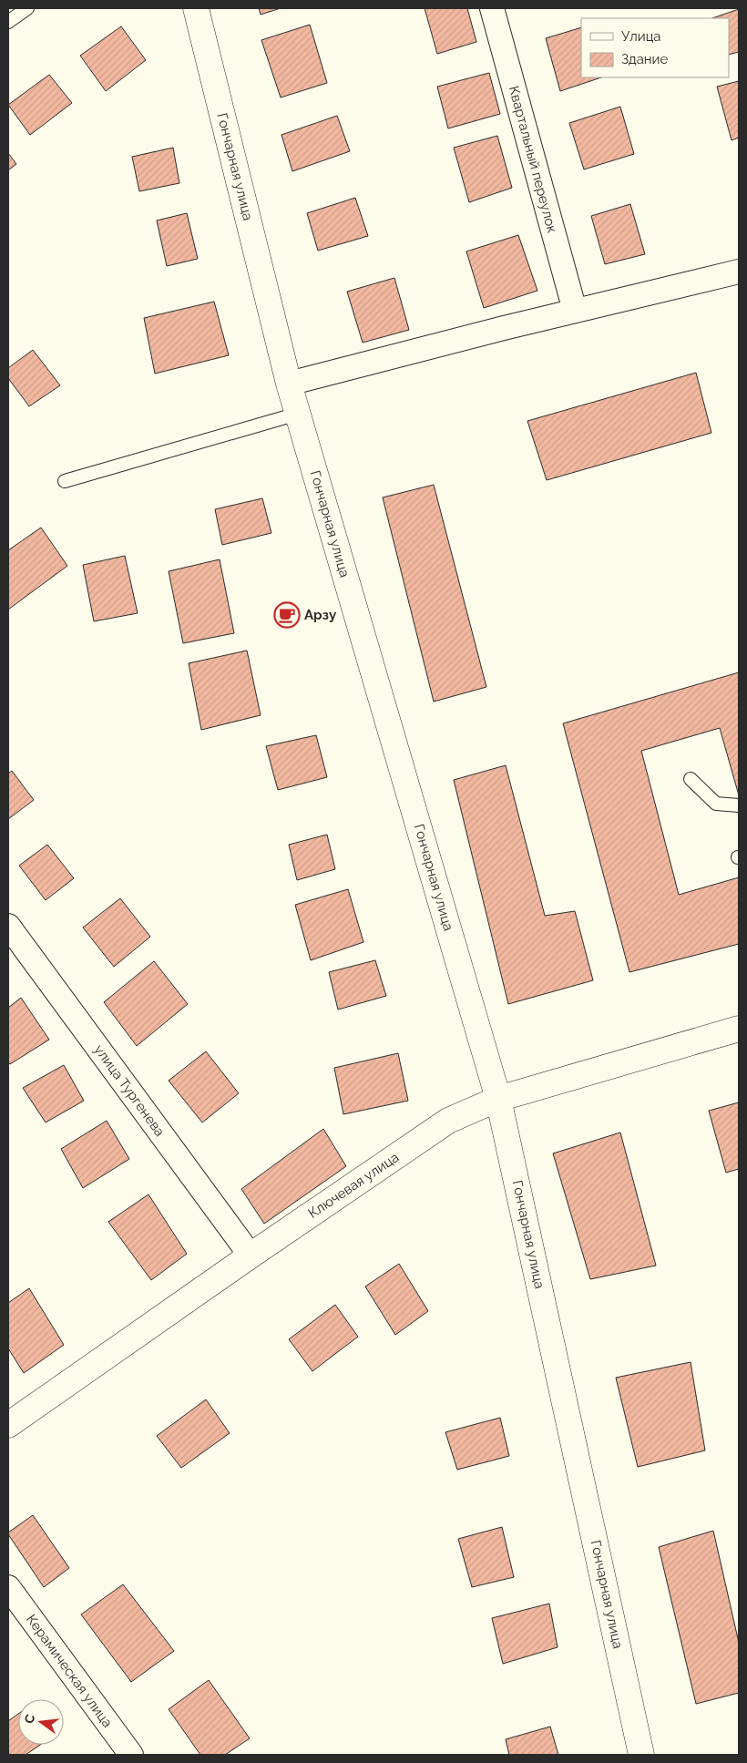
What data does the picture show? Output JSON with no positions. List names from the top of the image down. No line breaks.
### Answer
{"streets":{"street":["Квартальный переулок","Гончарная улица","улица Тургенева","Ключевая улица","Керамическая улица"]},"crossings":[["Гончарная улица","Ключевая улица"],["улица Тургенева","Ключевая улица"]],"places":{"cafe":["Арзу"]},"legend":["Улица","Здание"],"north":"left"}
